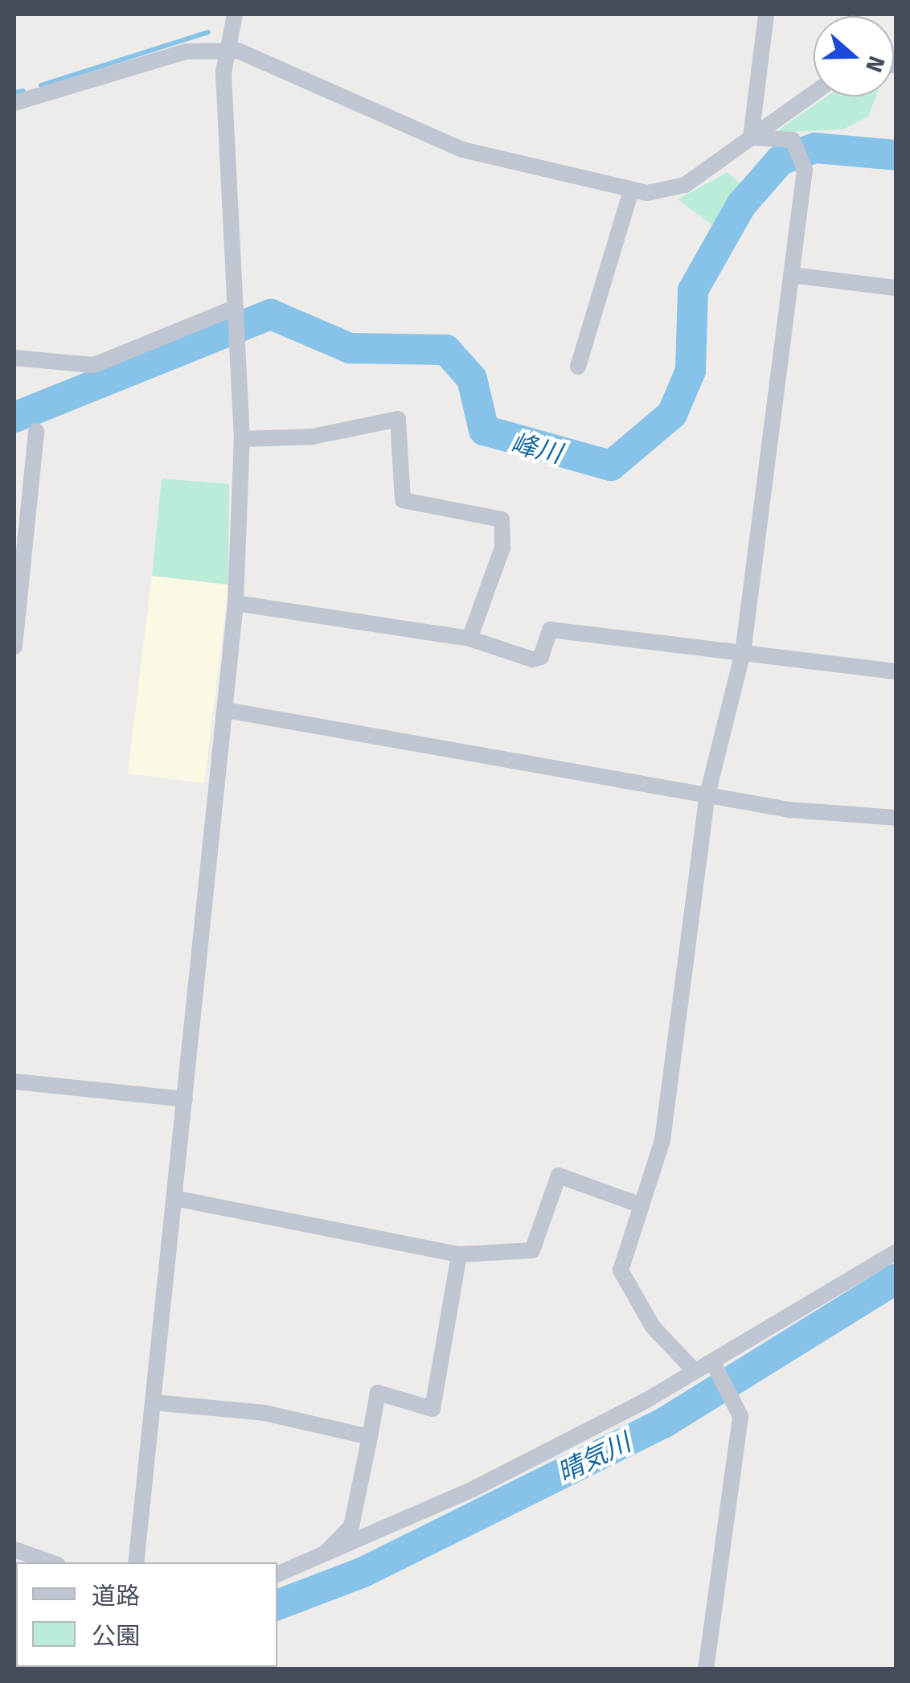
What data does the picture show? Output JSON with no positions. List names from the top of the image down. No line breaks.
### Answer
{"water":["峰川","晴気川"],"legend":["道路","公園"],"north":"right"}
